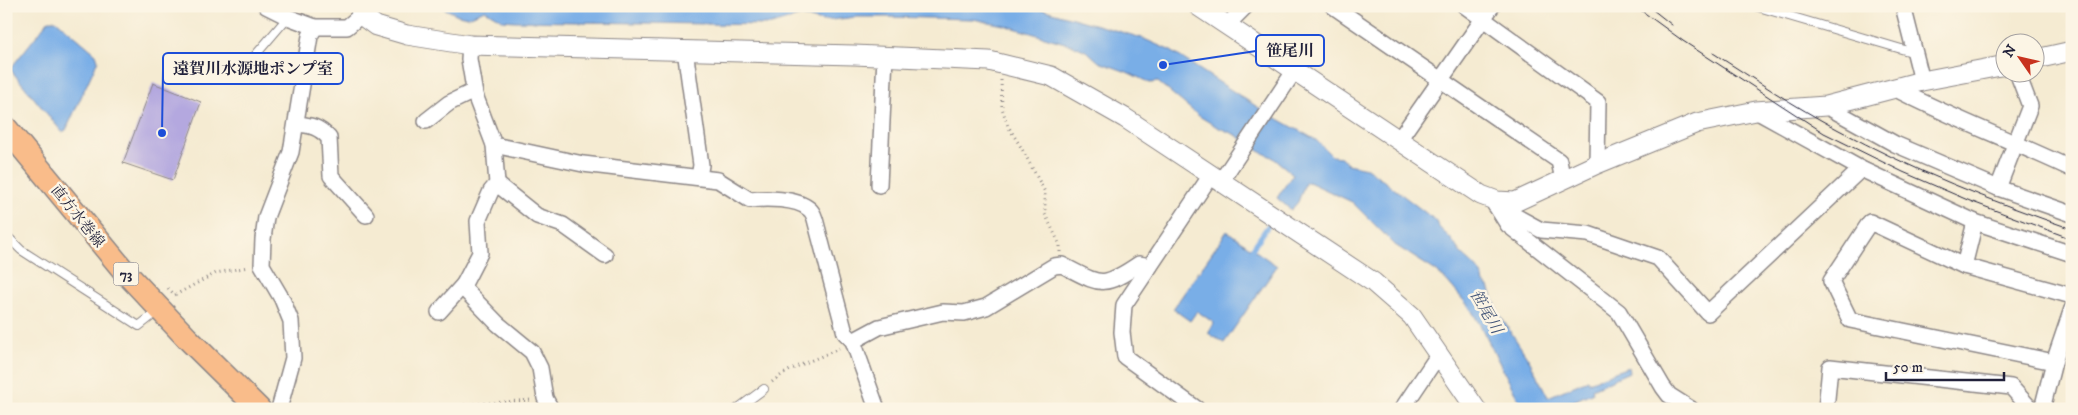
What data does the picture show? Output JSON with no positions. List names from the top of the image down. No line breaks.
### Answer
{"streets":{"main road":["直方水巻線","73"]},"water":["笹尾川"],"places":["笹尾川","遠賀川水源地ポンプ室"],"scale_bar":"50 m","north":"top left"}
